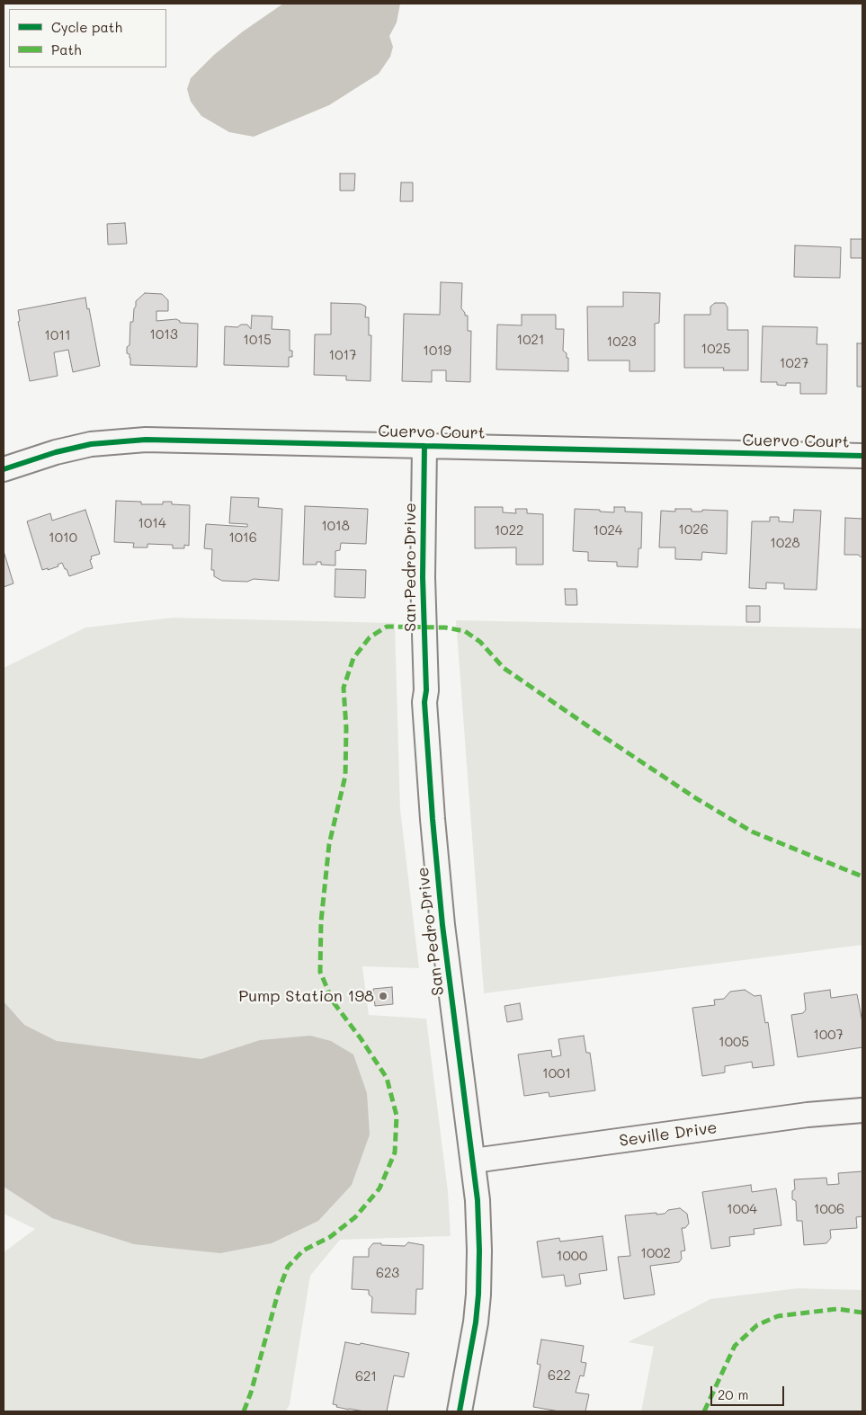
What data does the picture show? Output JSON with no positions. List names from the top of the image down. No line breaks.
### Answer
{"streets":{"street":["Cuervo Court","San Pedro Drive","Seville Drive"]},"crossings":[["Cuervo Court","San Pedro Drive"],["San Pedro Drive","Seville Drive"]],"places":["Pump Station 198"],"house_numbers":["1013","1011","1015","1021","1023","1025","1019","1017","1027","1014","1018","1026","1022","1024","1010","1016","1028","1007","1005","1001","1004","1006","1002","1000","623","622","621"],"legend":["Cycle path","Path"],"scale_bar":"20 m"}
